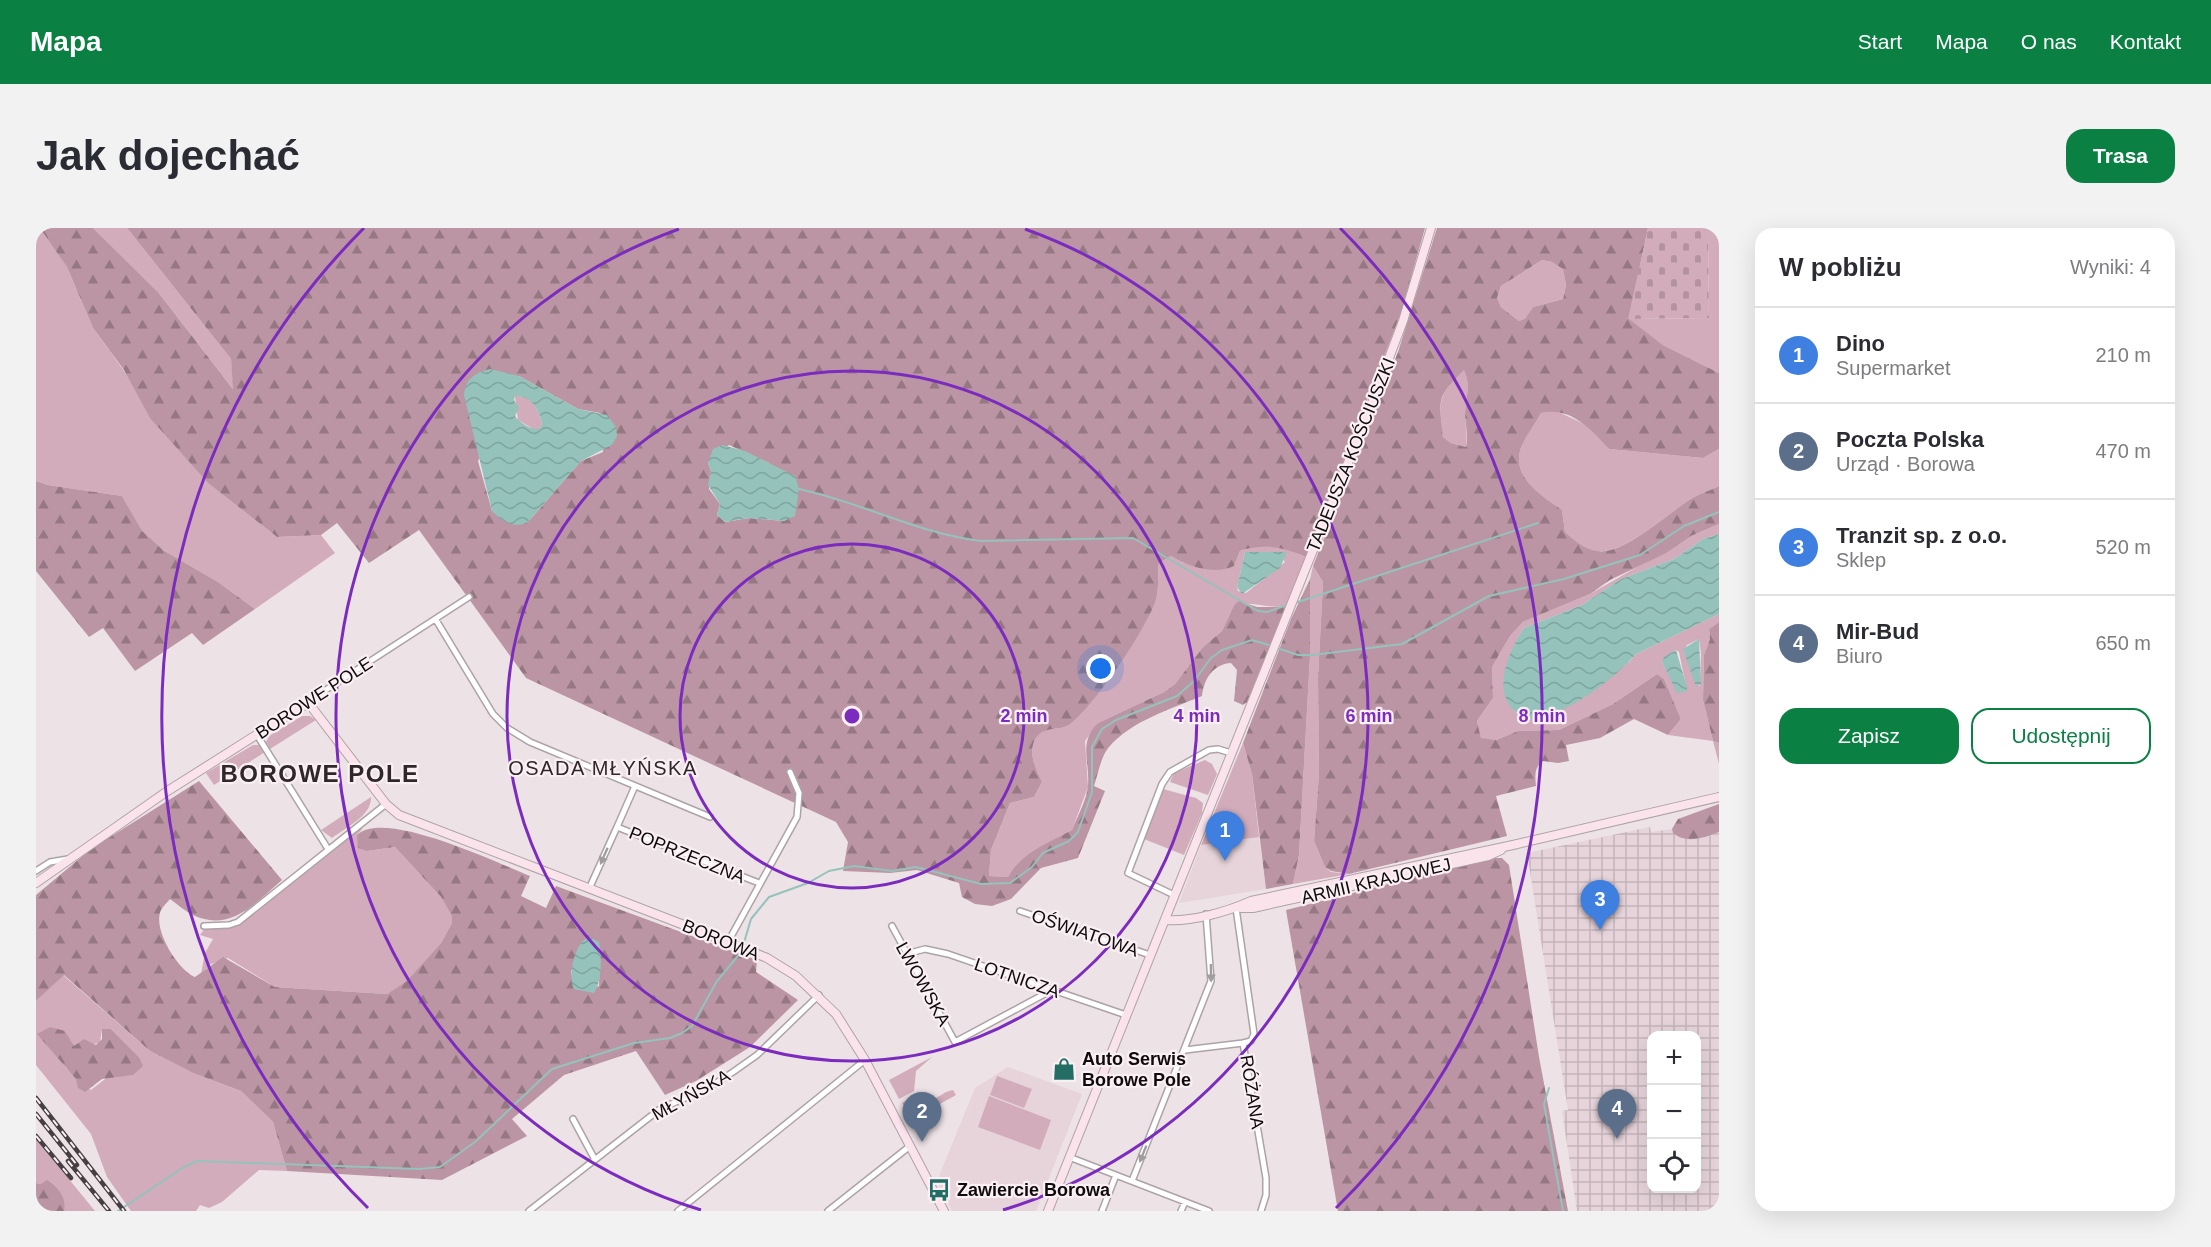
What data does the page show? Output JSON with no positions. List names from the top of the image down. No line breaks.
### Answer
{"streets":{"street":["TADEUSZA KOŚCIUSZKI","BOROWE POLE","POPRZECZNA","ARMII KRAJOWEJ","OŚWIATOWA","BOROWA","LOTNICZA","LWOWSKA","RÓŻANA","MŁYŃSKA"]},"crossings":[["TADEUSZA KOŚCIUSZKI","OŚWIATOWA"],["BOROWE POLE","BOROWA"],["POPRZECZNA","BOROWA"],["ARMII KRAJOWEJ","OŚWIATOWA"],["ARMII KRAJOWEJ","RÓŻANA"],["OŚWIATOWA","LOTNICZA"],["BOROWA","MŁYŃSKA"],["LOTNICZA","LWOWSKA"]],"districts":["OSADA MŁYŃSKA","BOROWE POLE"],"places":{"shop":["Auto Serwis Borowe Pole"],"bus stop":["Zawiercie Borowa"]},"page":{"header":"Mapa","nav":["Start","Mapa","O nas","Kontakt"],"buttons":["Trasa",["Zapisz","Udostępnij"]],"title":"Jak dojechać","heading":["W pobliżu","Wyniki: 4"],"list":[{"mark":"1","name":"Dino","note":"Supermarket","value":"210 m"},{"mark":"2","name":"Poczta Polska","note":"Urząd · Borowa","value":"470 m"},{"mark":"3","name":"Tranzit sp. z o.o.","note":"Sklep","value":"520 m"},{"mark":"4","name":"Mir-Bud","note":"Biuro","value":"650 m"}],"pins":["1","3","4","2"],"map_buttons":["+","−"]},"rings":["2 min","4 min","6 min","8 min"]}
